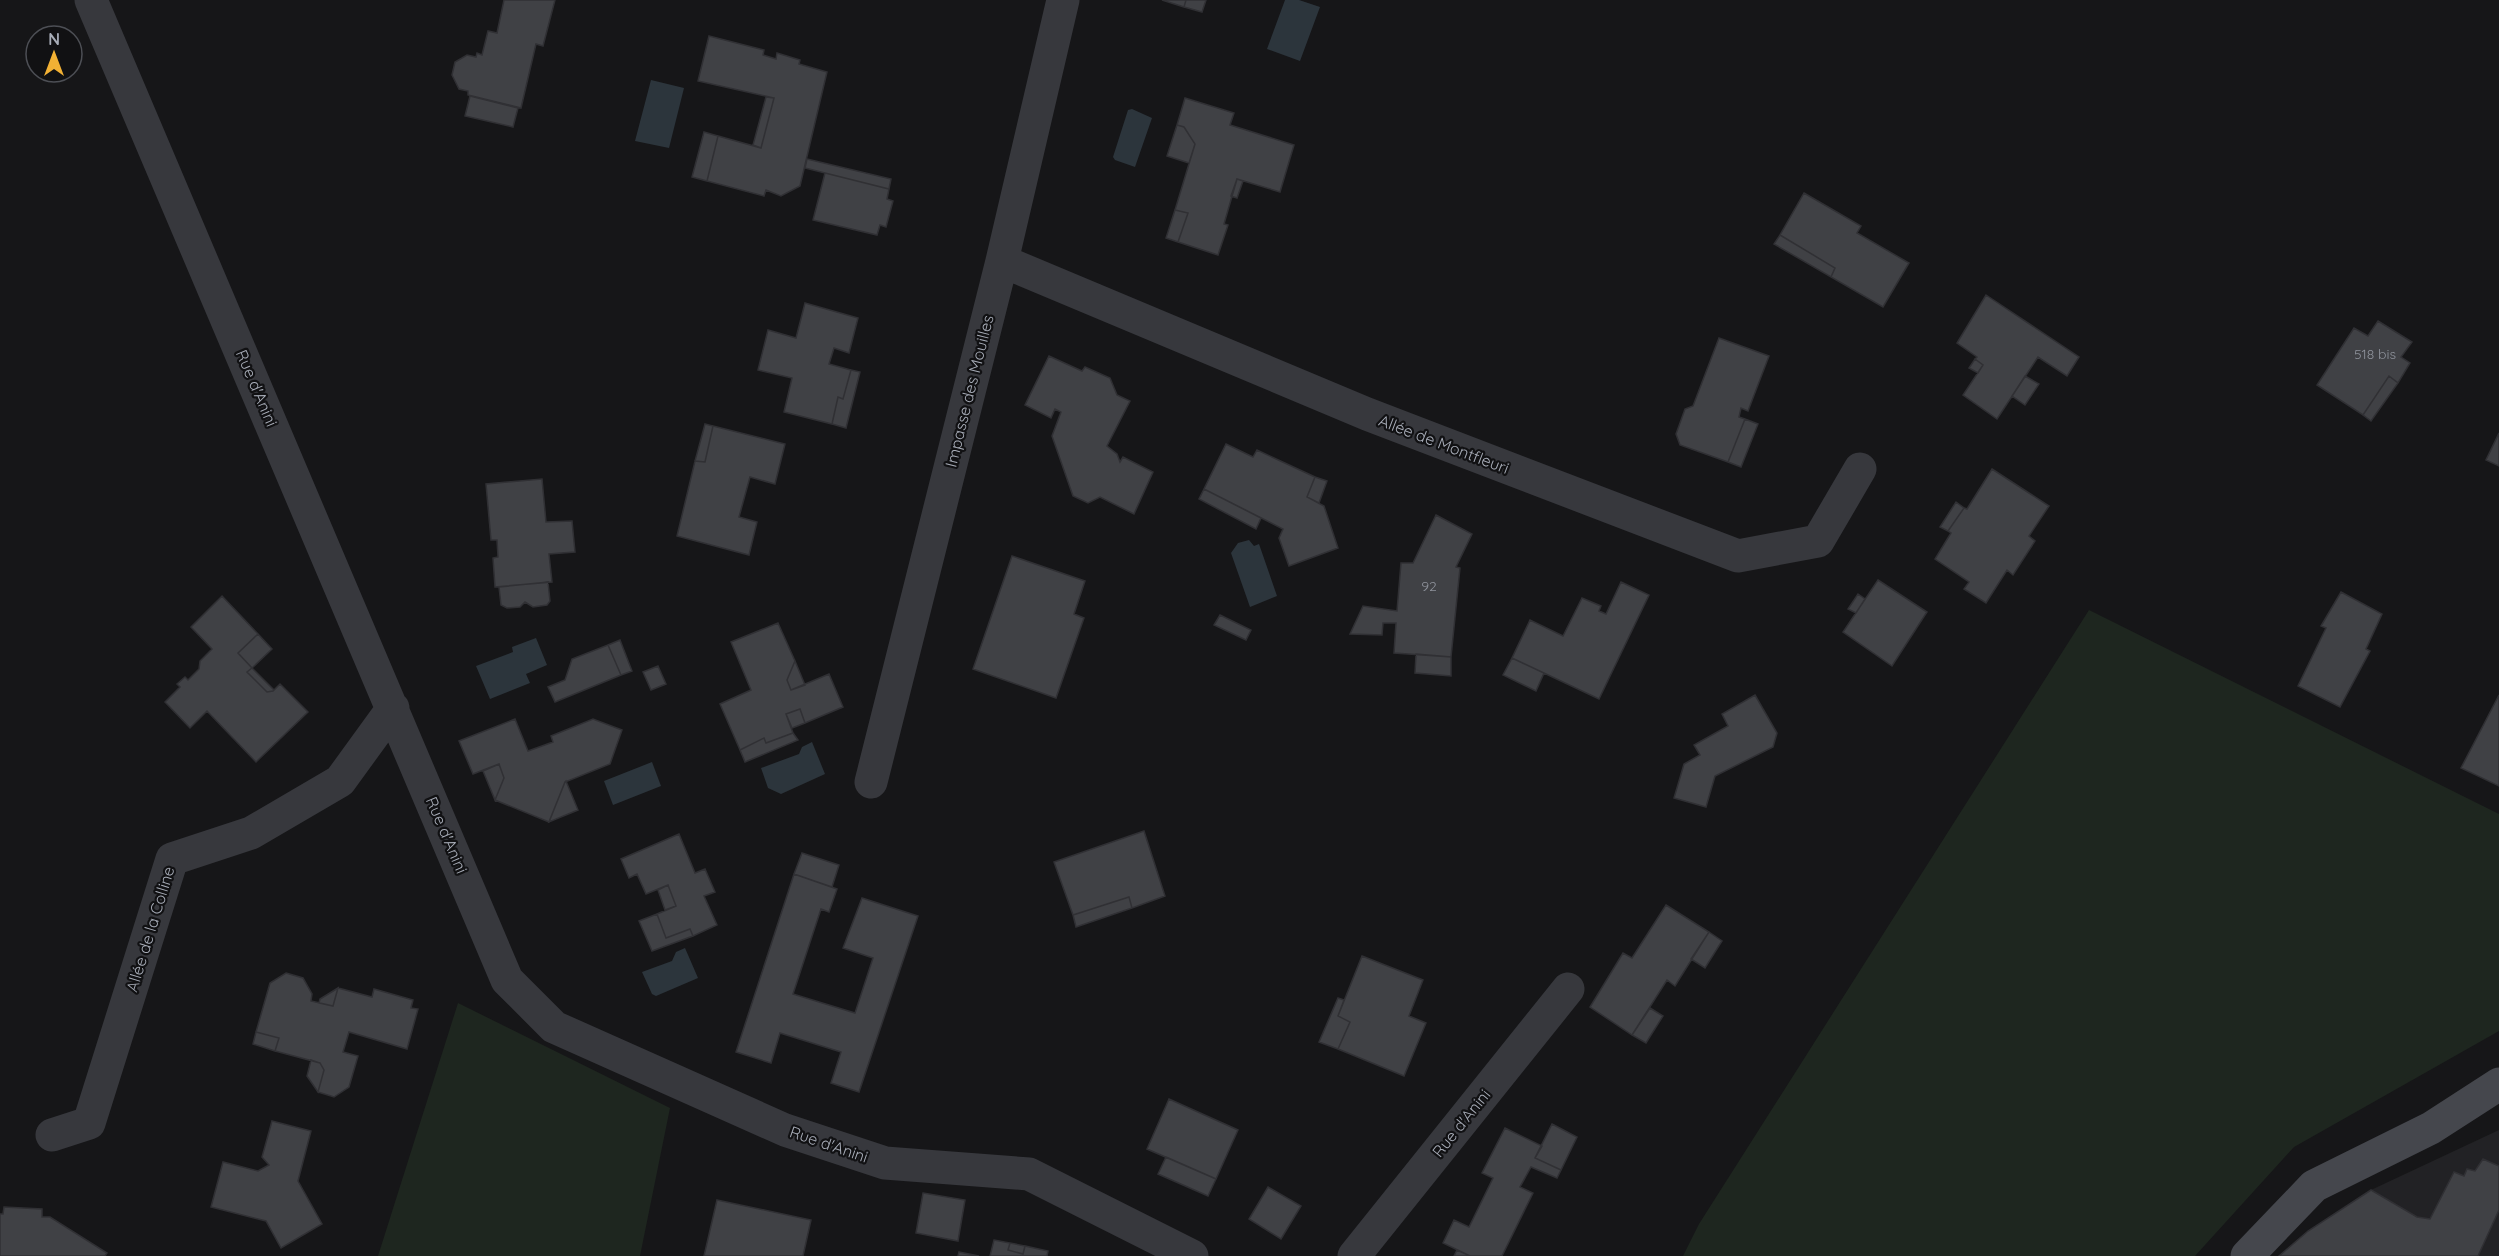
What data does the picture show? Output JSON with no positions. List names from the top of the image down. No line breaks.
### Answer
{"streets":{"street":["Rue d'Anini","Impasse des Mouilles","Allée de Montfleuri","Allée de la Colline"]},"crossings":[["Rue d'Anini","Allée de la Colline"],["Impasse des Mouilles","Allée de Montfleuri"]],"house_numbers":["518 bis","92"],"north":"top"}
